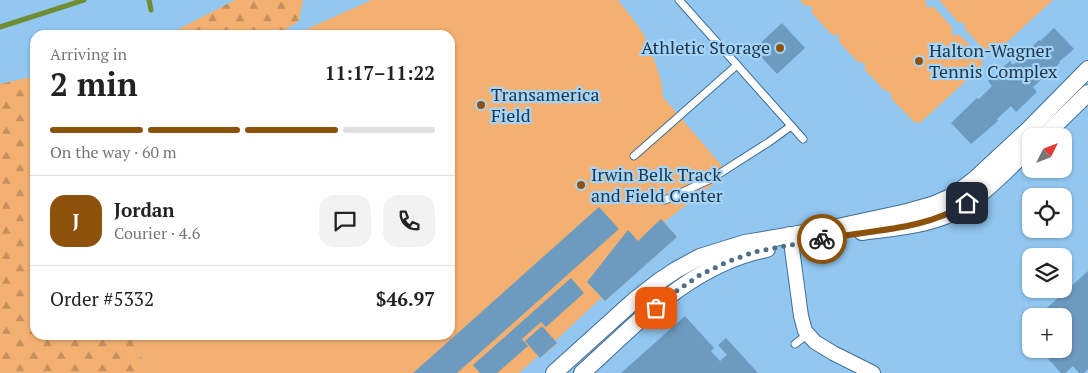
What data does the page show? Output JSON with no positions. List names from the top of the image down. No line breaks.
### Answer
{"places":["Athletic Storage","Halton-Wagner Tennis Complex","Transamerica Field","Irwin Belk Track and Field Center"],"north":"top right","page":{"heading":["2 min","Arriving in","11:17–11:22"],"panel":["Jordan","Courier · 4.6","Order #5332","$46.97"],"bar":"On the way · 60 m","map_buttons":"+","round":"J"}}
